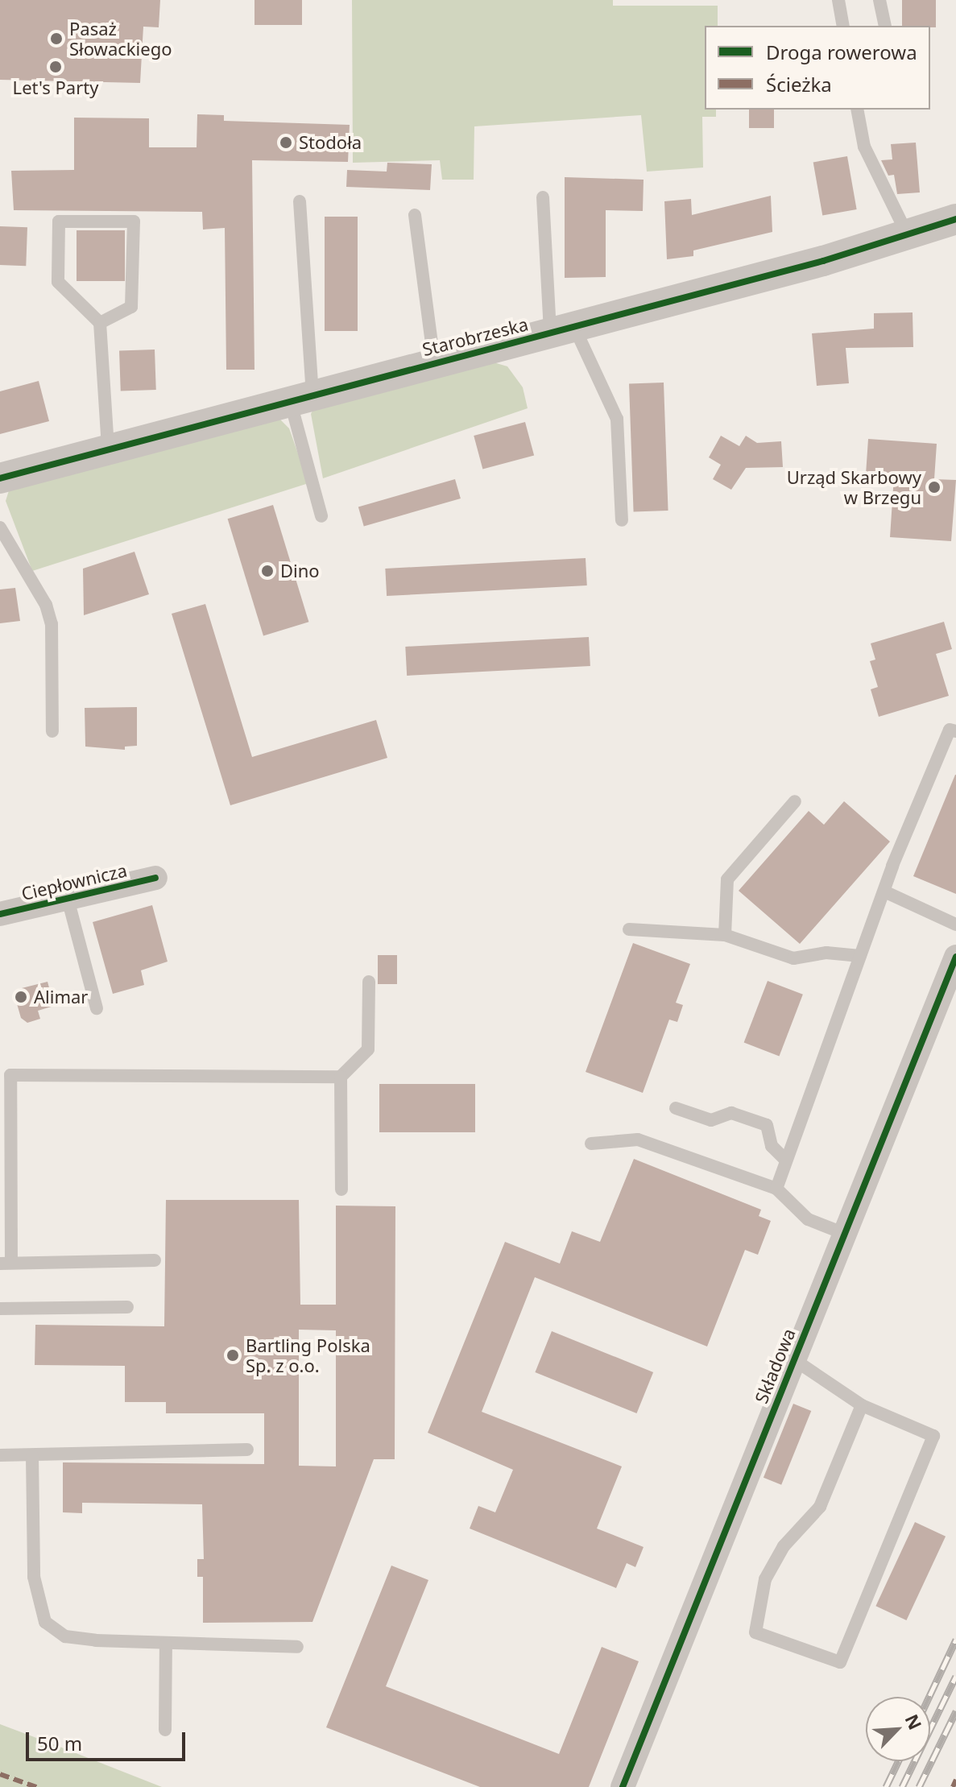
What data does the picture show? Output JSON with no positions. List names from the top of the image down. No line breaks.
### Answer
{"streets":{"street":["Starobrzeska","Ciepłownicza","Składowa"]},"places":["Pasaż Słowackiego","Let's Party","Stodoła","Urząd Skarbowy w Brzegu","Dino","Alimar","Bartling Polska Sp. z o.o."],"legend":["Droga rowerowa","Ścieżka"],"scale_bar":"50 m","north":"top right"}
